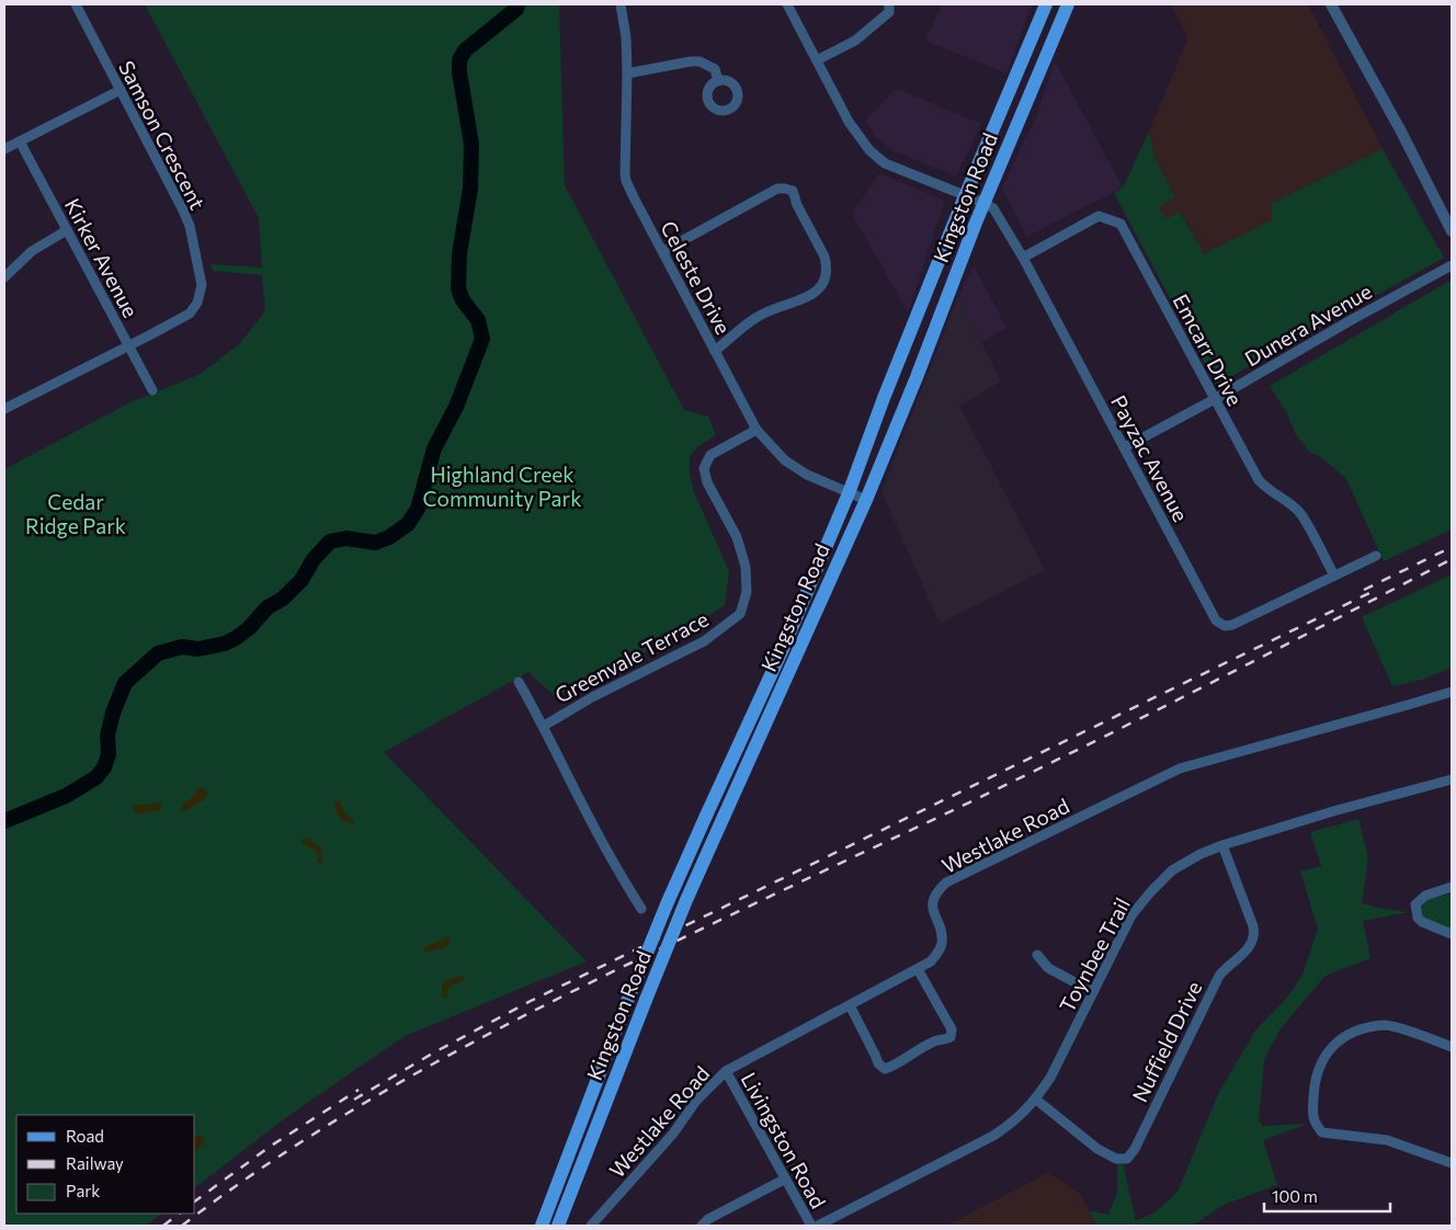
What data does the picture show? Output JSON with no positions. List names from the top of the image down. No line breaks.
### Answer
{"streets":{"main road":["Kingston Road"],"street":["Samson Crescent","Kirker Avenue","Celeste Drive","Dunera Avenue","Emcarr Drive","Payzac Avenue","Greenvale Terrace","Westlake Road","Toynbee Trail","Nuffield Drive","Livingston Road"]},"crossings":[["Samson Crescent","Kirker Avenue"],["Kingston Road","Celeste Drive"],["Kingston Road","Payzac Avenue"],["Celeste Drive","Greenvale Terrace"],["Dunera Avenue","Emcarr Drive"],["Dunera Avenue","Payzac Avenue"],["Emcarr Drive","Payzac Avenue"],["Westlake Road","Livingston Road"],["Toynbee Trail","Nuffield Drive"]],"parks":["Highland Creek Community Park","Cedar Ridge Park"],"legend":["Road","Railway","Park"],"scale_bar":"100 m"}
